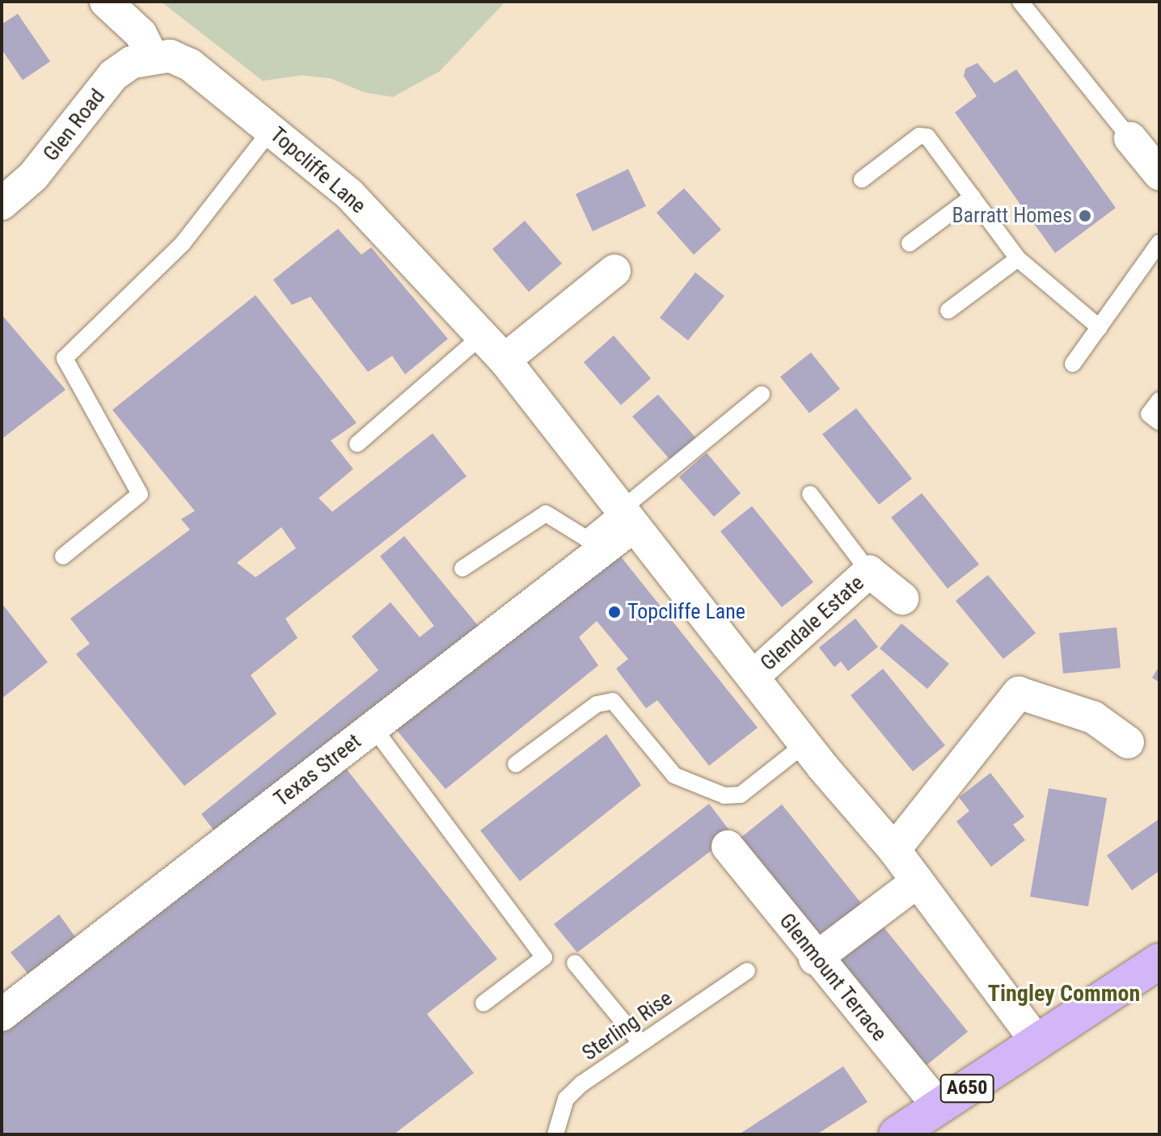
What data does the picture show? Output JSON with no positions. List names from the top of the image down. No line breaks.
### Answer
{"streets":{"main road":["A650"],"street":["Glen Road","Topcliffe Lane","Glendale Estate","Texas Street","Glenmount Terrace"],"lane":["Sterling Rise"]},"crossings":[["Glen Road","Topcliffe Lane"],["Topcliffe Lane","Glendale Estate"],["Topcliffe Lane","Texas Street"],["Topcliffe Lane","A650"],["Glenmount Terrace","A650"]],"districts":["Tingley Common"],"places":["Barratt Homes","Topcliffe Lane"]}
